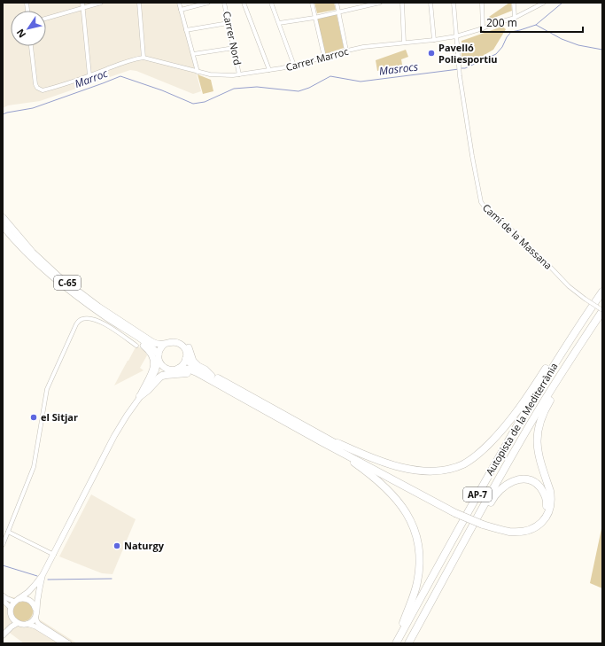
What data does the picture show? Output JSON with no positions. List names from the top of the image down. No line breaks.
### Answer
{"streets":{"highway":["C-65","Autopista de la Mediterrània","AP-7"],"street":["Carrer Nord","Carrer Marroc","Camí de la Massana"]},"crossings":[["Carrer Nord","Carrer Marroc"],["Carrer Marroc","Camí de la Massana"],["Camí de la Massana","Autopista de la Mediterrània"]],"water":["Masrocs","Marroc"],"places":["Pavelló Poliesportiu","el Sitjar","Naturgy"],"scale_bar":"200 m","north":"bottom left"}
